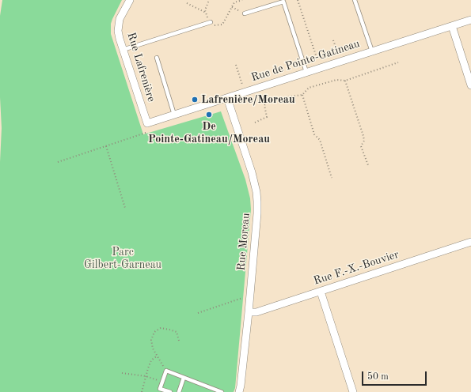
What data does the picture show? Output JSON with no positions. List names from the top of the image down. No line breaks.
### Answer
{"streets":{"street":["Rue de Pointe-Gatineau","Rue Lafrenière","Rue Moreau","Rue F.-X.-Bouvier"]},"crossings":[["Rue de Pointe-Gatineau","Rue Lafrenière"],["Rue de Pointe-Gatineau","Rue Moreau"],["Rue Moreau","Rue F.-X.-Bouvier"]],"parks":["Parc Gilbert-Garneau"],"places":["Lafrenière/Moreau","De Pointe-Gatineau/Moreau"],"scale_bar":"50 m"}
